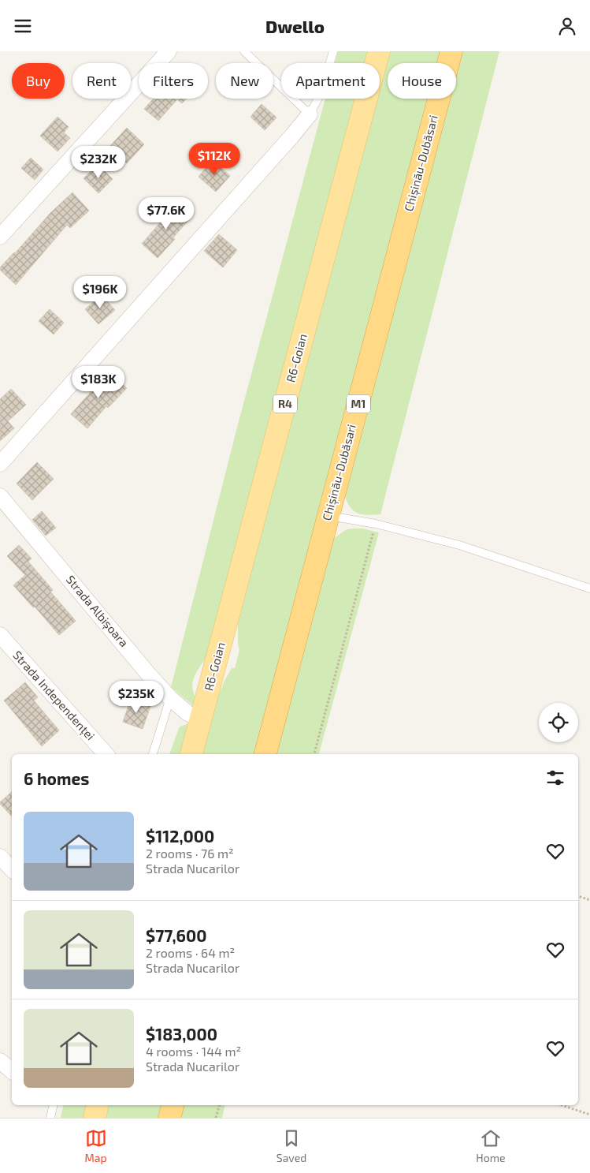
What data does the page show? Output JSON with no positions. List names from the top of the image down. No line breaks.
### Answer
{"streets":{"highway":["Chișinău-Dubăsari","M1"],"main road":["R6-Goian","R4"],"street":["Strada Albișoara","Strada Independenței"]},"crossings":[["R6-Goian","Strada Albișoara"]],"page":{"header":"Dwello","chip":["Buy","Rent","Filters","New","Apartment","House"],"price":["$112K","$232K","$77.6K","$196K","$183K","$235K"],"heading":"6 homes","list":[{"name":"$112,000","note":"2 rooms · 76 m² · Strada Nucarilor"},{"name":"$77,600","note":"2 rooms · 64 m² · Strada Nucarilor"},{"name":"$183,000","note":"4 rooms · 144 m² · Strada Nucarilor"}],"tabs":["Map","Saved","Home"]}}
